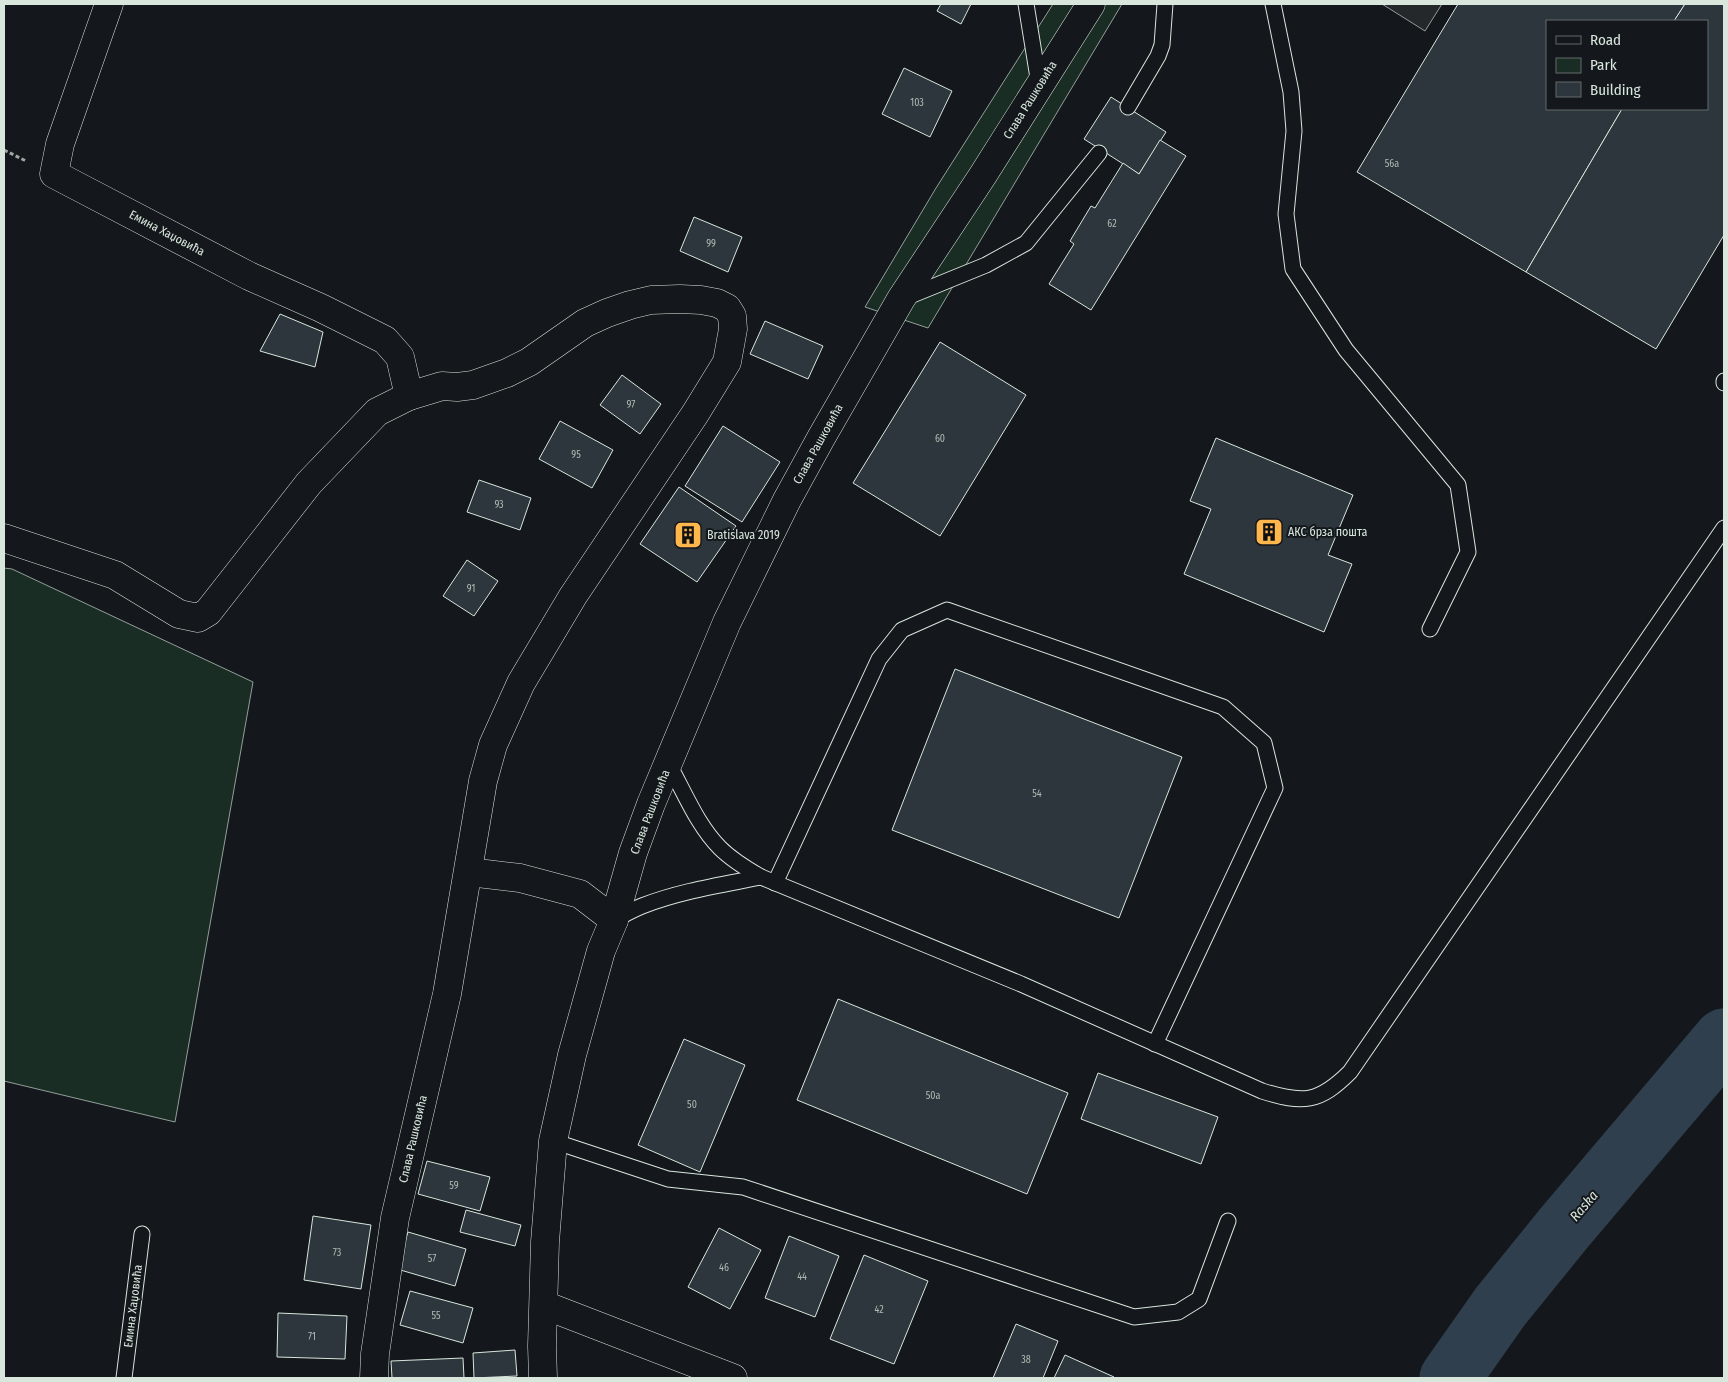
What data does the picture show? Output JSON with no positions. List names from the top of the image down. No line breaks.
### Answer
{"streets":{"street":["Слава Рашковића","Емина Хаџовића"]},"crossings":[["Слава Рашковића","Емина Хаџовића"]],"water":["Raska"],"places":{"building":["АКС брза пошта","Bratislava 2019"]},"house_numbers":["103","56a","62","99","97","60","95","93","91","54","50a","50","59","73","57","46","44","42","55","71","38"],"legend":["Road","Park","Building"]}
